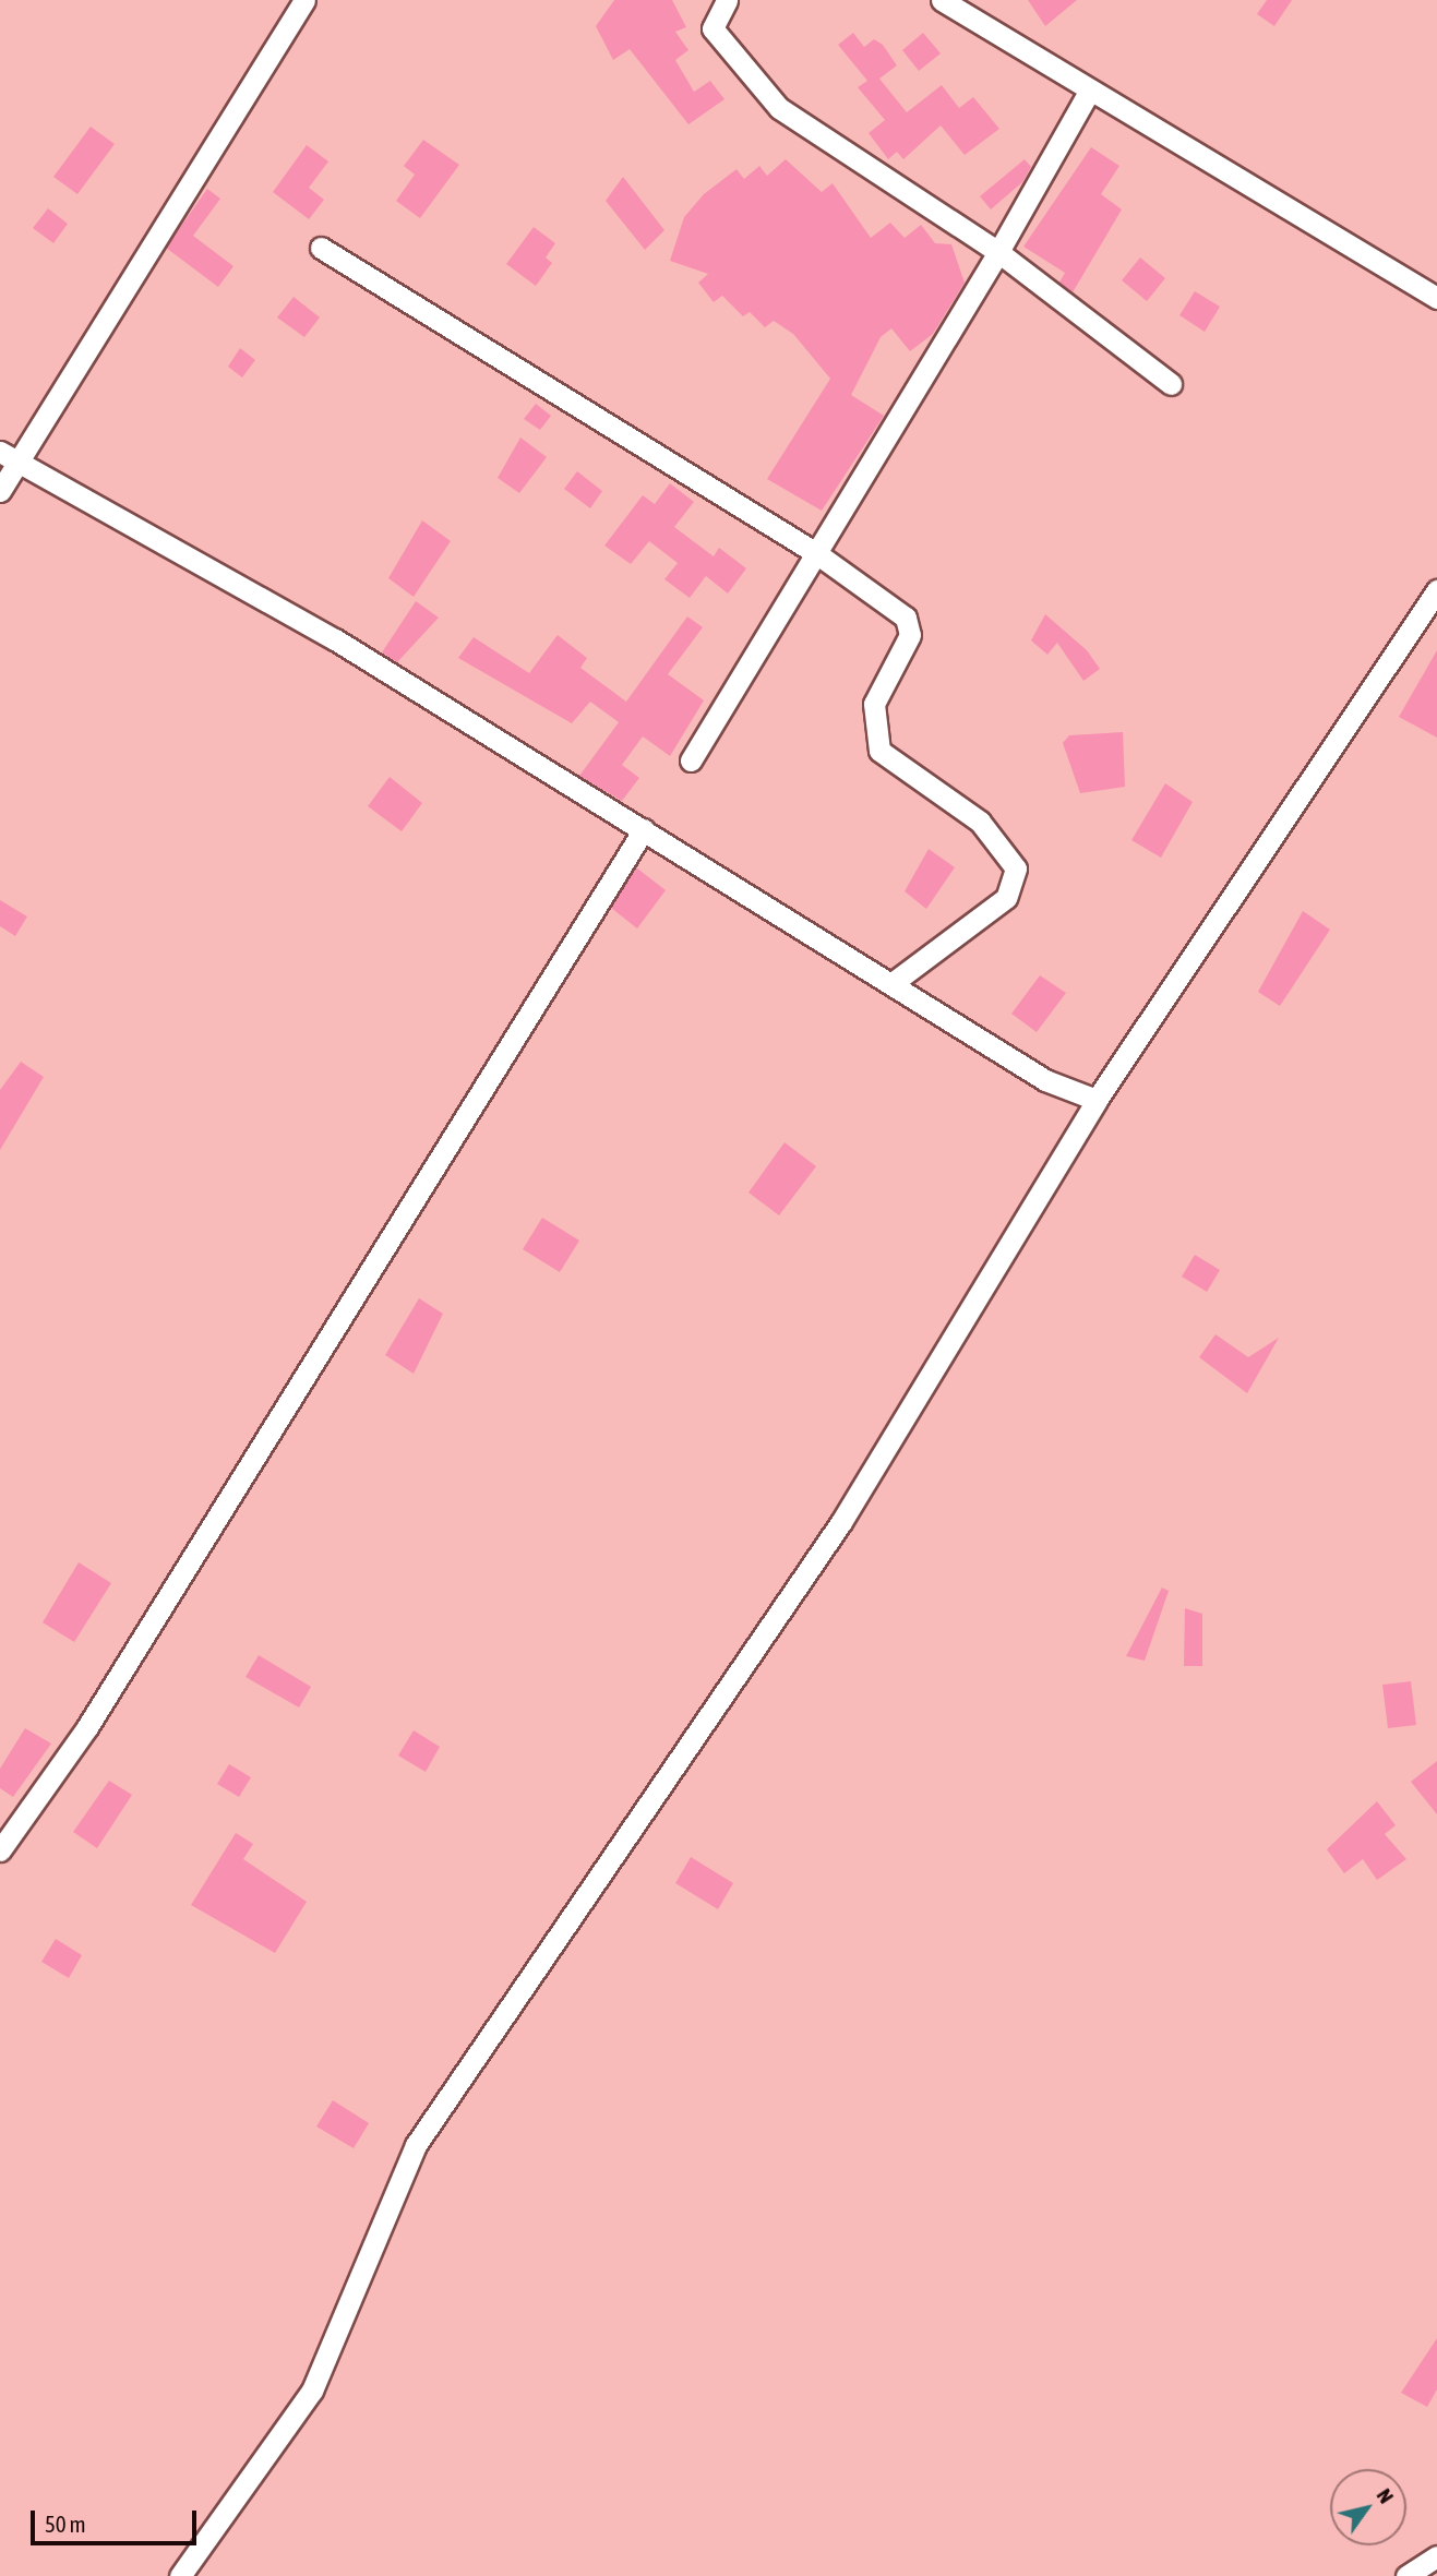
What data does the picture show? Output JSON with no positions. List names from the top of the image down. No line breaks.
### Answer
{"scale_bar":"50 m","north":"top right"}
